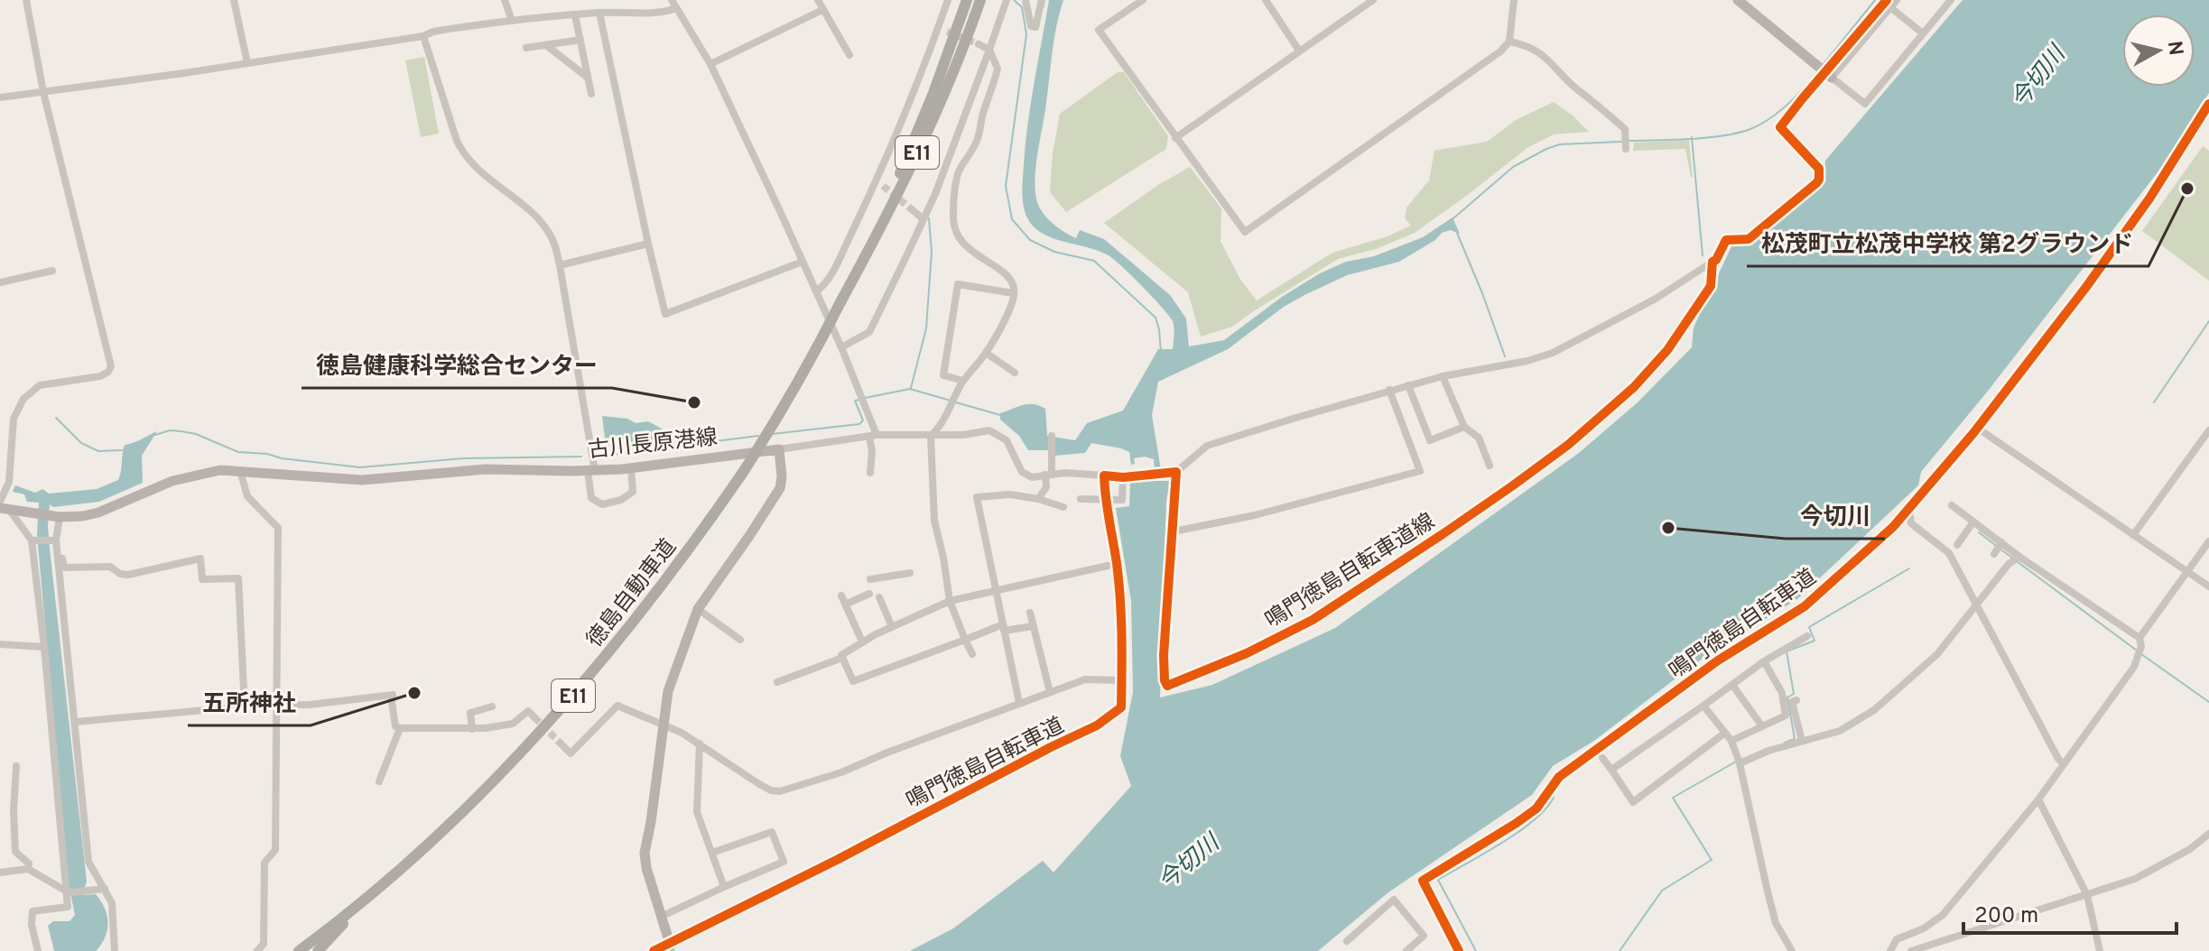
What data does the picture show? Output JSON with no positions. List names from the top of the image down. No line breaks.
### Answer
{"streets":{"highway":["E11","徳島自動車道"],"main road":["古川長原港線","鳴門徳島自転車道"],"cycle path":["鳴門徳島自転車道線"]},"water":["今切川"],"places":["松茂町立松茂中学校 第2グラウンド","徳島健康科学総合センター","今切川","五所神社"],"scale_bar":"200 m","north":"right"}
